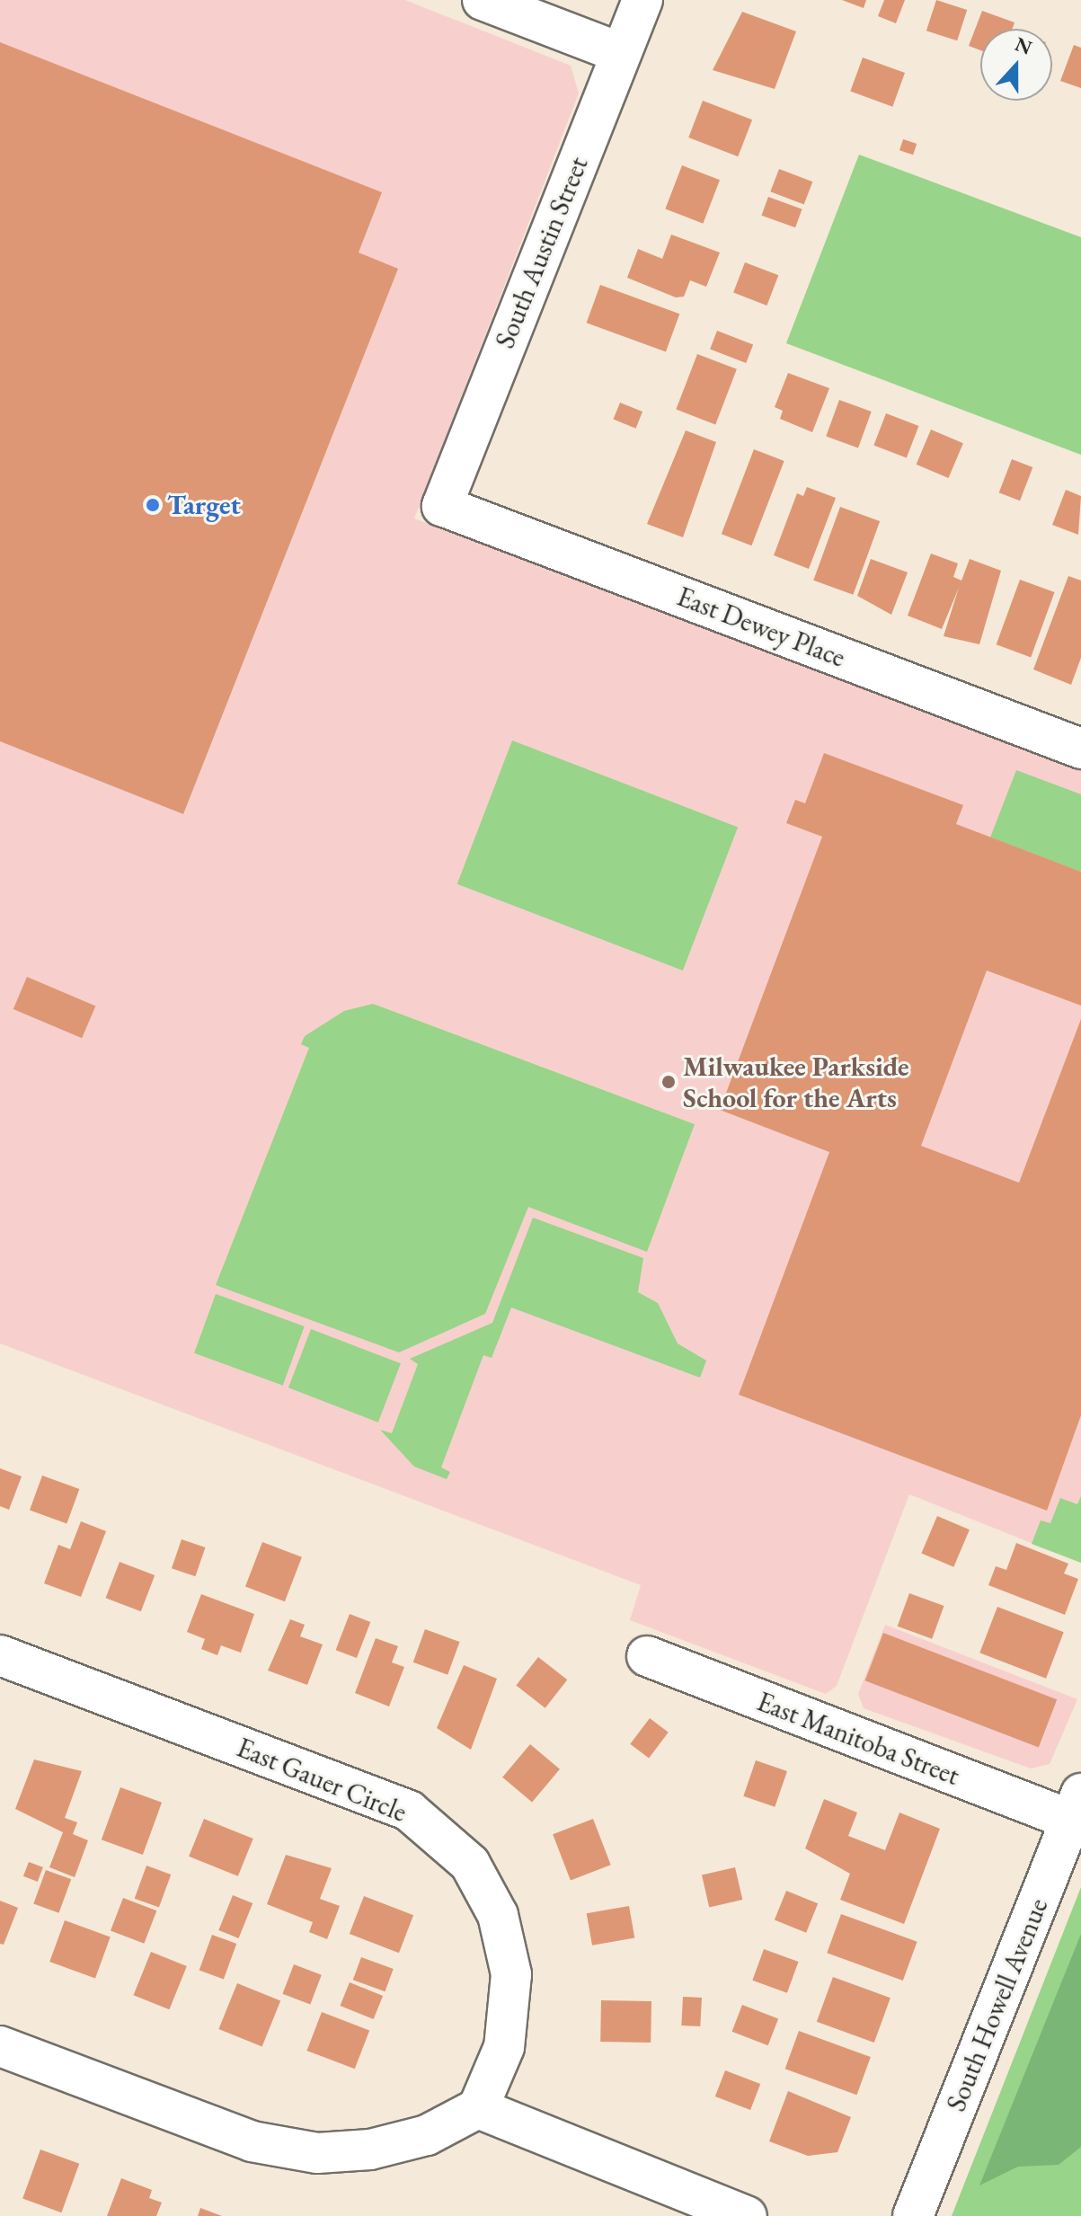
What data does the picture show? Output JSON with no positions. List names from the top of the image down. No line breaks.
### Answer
{"streets":{"street":["South Austin Street","East Dewey Place","East Manitoba Street","East Gauer Circle","South Howell Avenue"]},"crossings":[["South Austin Street","East Dewey Place"],["East Manitoba Street","South Howell Avenue"]],"places":["Target","Milwaukee Parkside School for the Arts"],"north":"top"}
